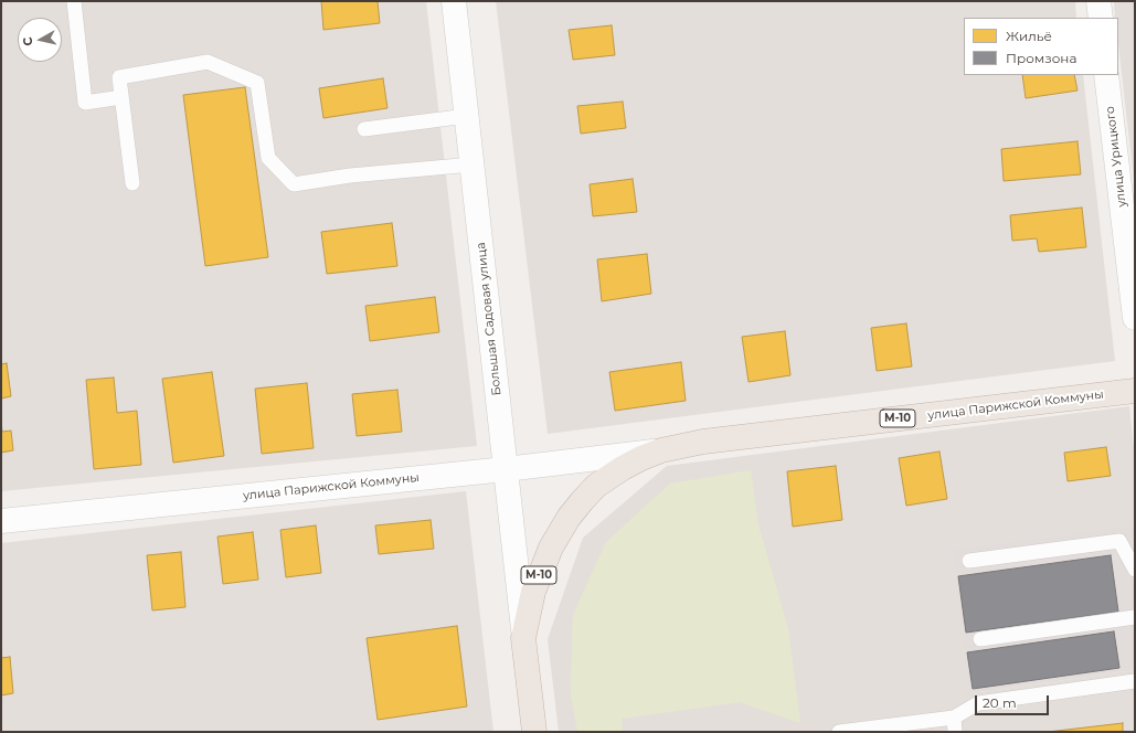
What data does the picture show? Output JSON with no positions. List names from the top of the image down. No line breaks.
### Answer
{"streets":{"highway":["Большая Садовая улица","улица Парижской Коммуны","М-10"],"street":["улица Урицкого"]},"crossings":[["Большая Садовая улица","улица Парижской Коммуны"]],"legend":["Жильё","Промзона"],"scale_bar":"20 m","north":"left"}
